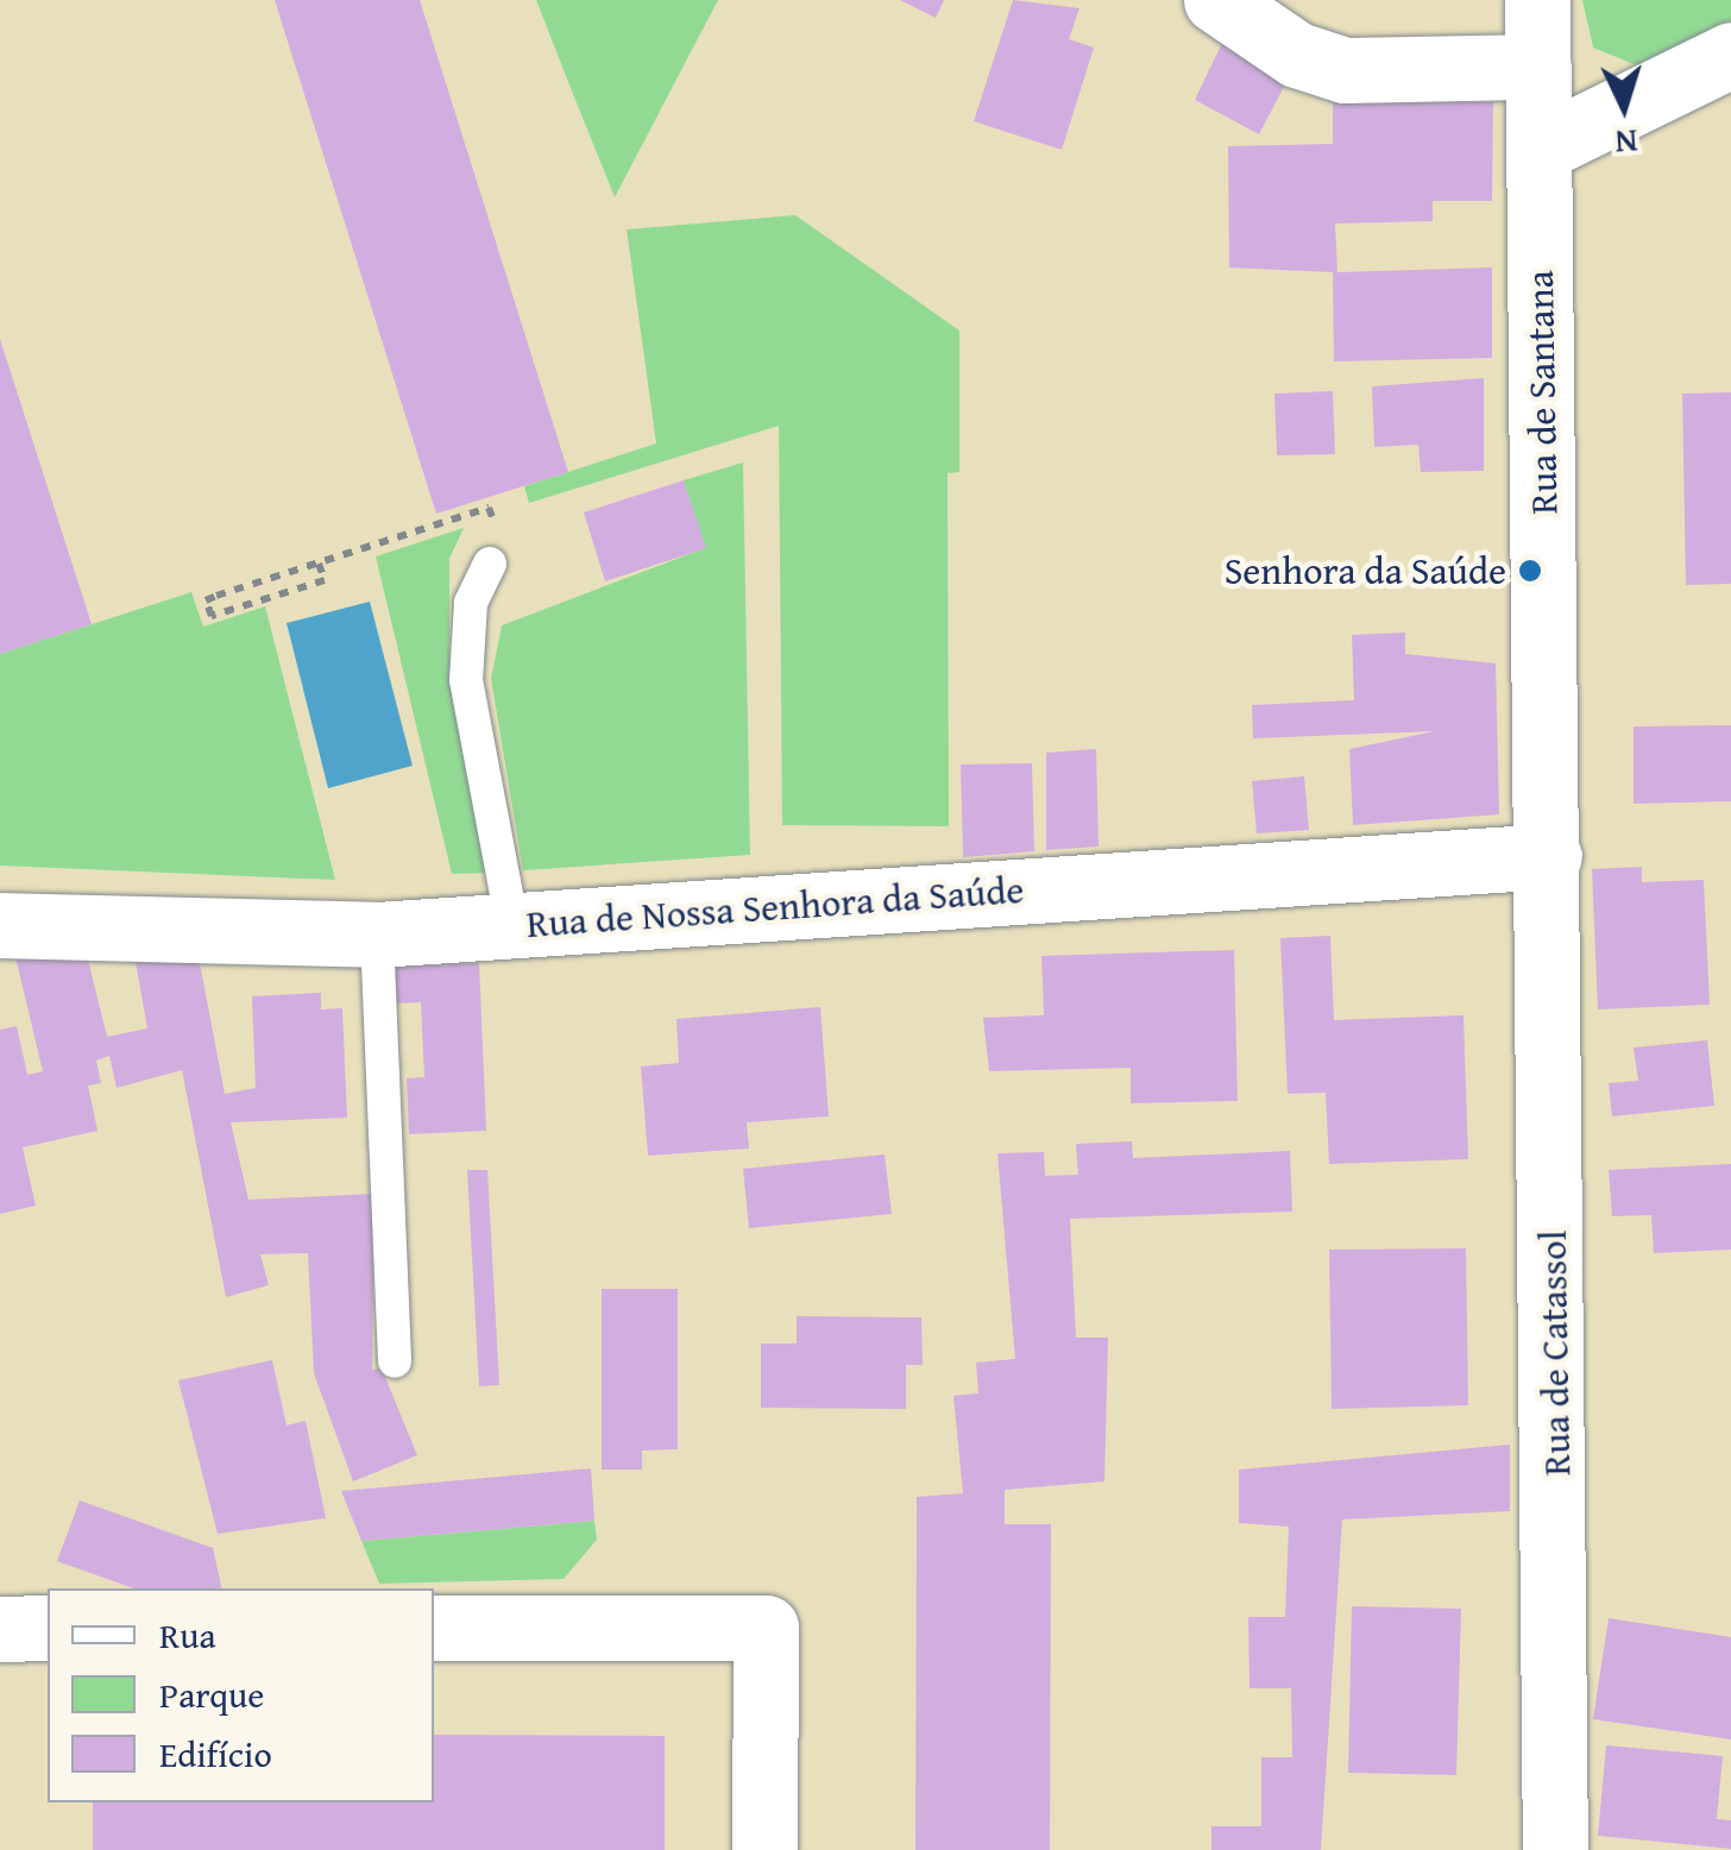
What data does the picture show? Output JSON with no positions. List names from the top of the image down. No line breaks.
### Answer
{"streets":{"street":["Rua de Santana","Rua de Nossa Senhora da Saúde","Rua de Catassol"]},"crossings":[["Rua de Santana","Rua de Nossa Senhora da Saúde"],["Rua de Santana","Rua de Catassol"],["Rua de Nossa Senhora da Saúde","Rua de Catassol"]],"places":["Senhora da Saúde"],"legend":["Rua","Parque","Edifício"],"north":"bottom"}
